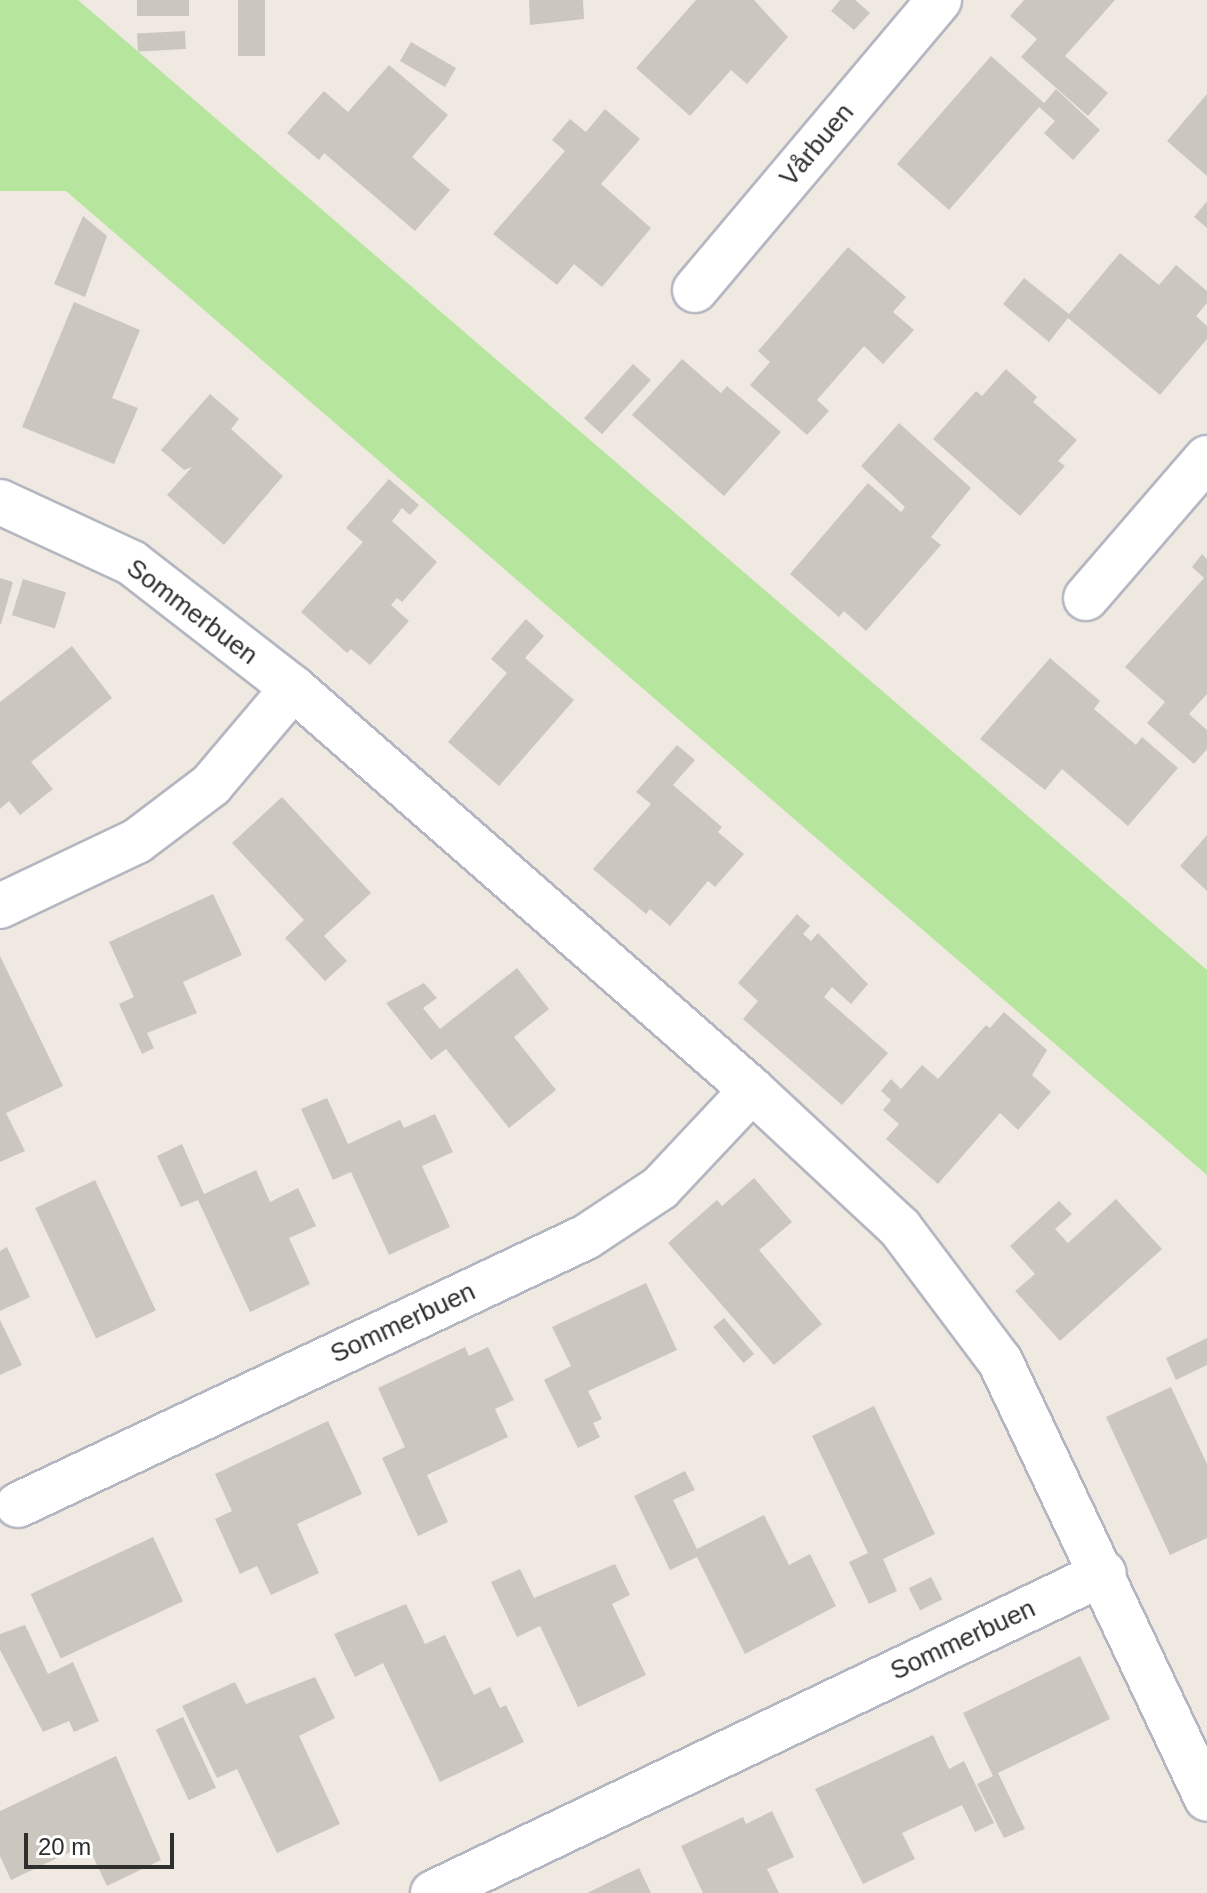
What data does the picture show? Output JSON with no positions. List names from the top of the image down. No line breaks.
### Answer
{"streets":{"street":["Vårbuen","Sommerbuen"]},"scale_bar":"20 m"}
